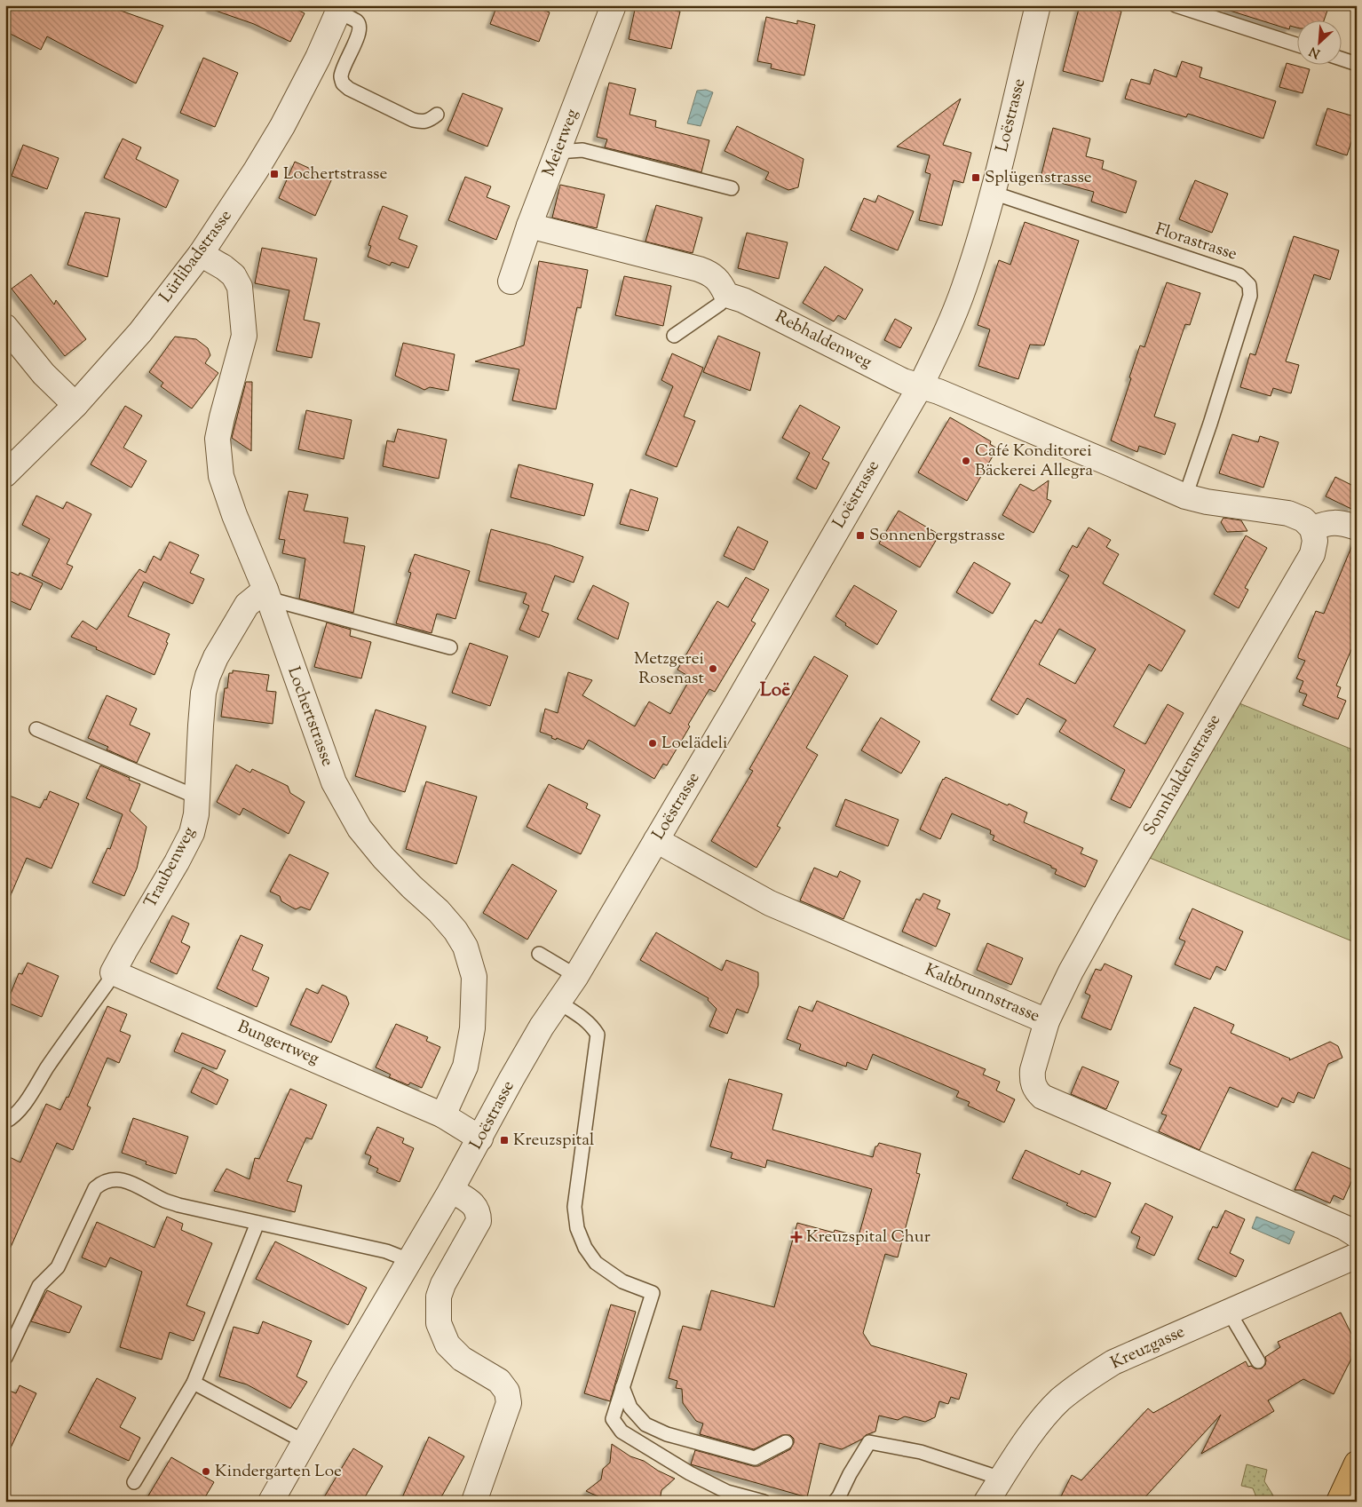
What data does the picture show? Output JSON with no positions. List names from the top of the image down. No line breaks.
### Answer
{"streets":{"street":["Loëstrasse","Meierweg","Lürlibadstrasse","Rebhaldenweg","Lochertstrasse","Sonnhaldenstrasse","Traubenweg","Kaltbrunnstrasse","Bungertweg","Kreuzgasse"],"lane":["Florastrasse"]},"crossings":[["Loëstrasse","Florastrasse"],["Loëstrasse","Rebhaldenweg"],["Loëstrasse","Kaltbrunnstrasse"],["Lürlibadstrasse","Lochertstrasse"],["Lochertstrasse","Traubenweg"],["Lochertstrasse","Bungertweg"],["Sonnhaldenstrasse","Kaltbrunnstrasse"],["Traubenweg","Bungertweg"]],"districts":["Loë"],"places":{"transit":["Lochertstrasse","Splügenstrasse","Sonnenbergstrasse","Kreuzspital"],"other":["Café Konditorei Bäckerei Allegra","Metzgerei Rosenast","Loelädeli","Kindergarten Loe"],"health":["Kreuzspital Chur"]},"north":"bottom left"}
